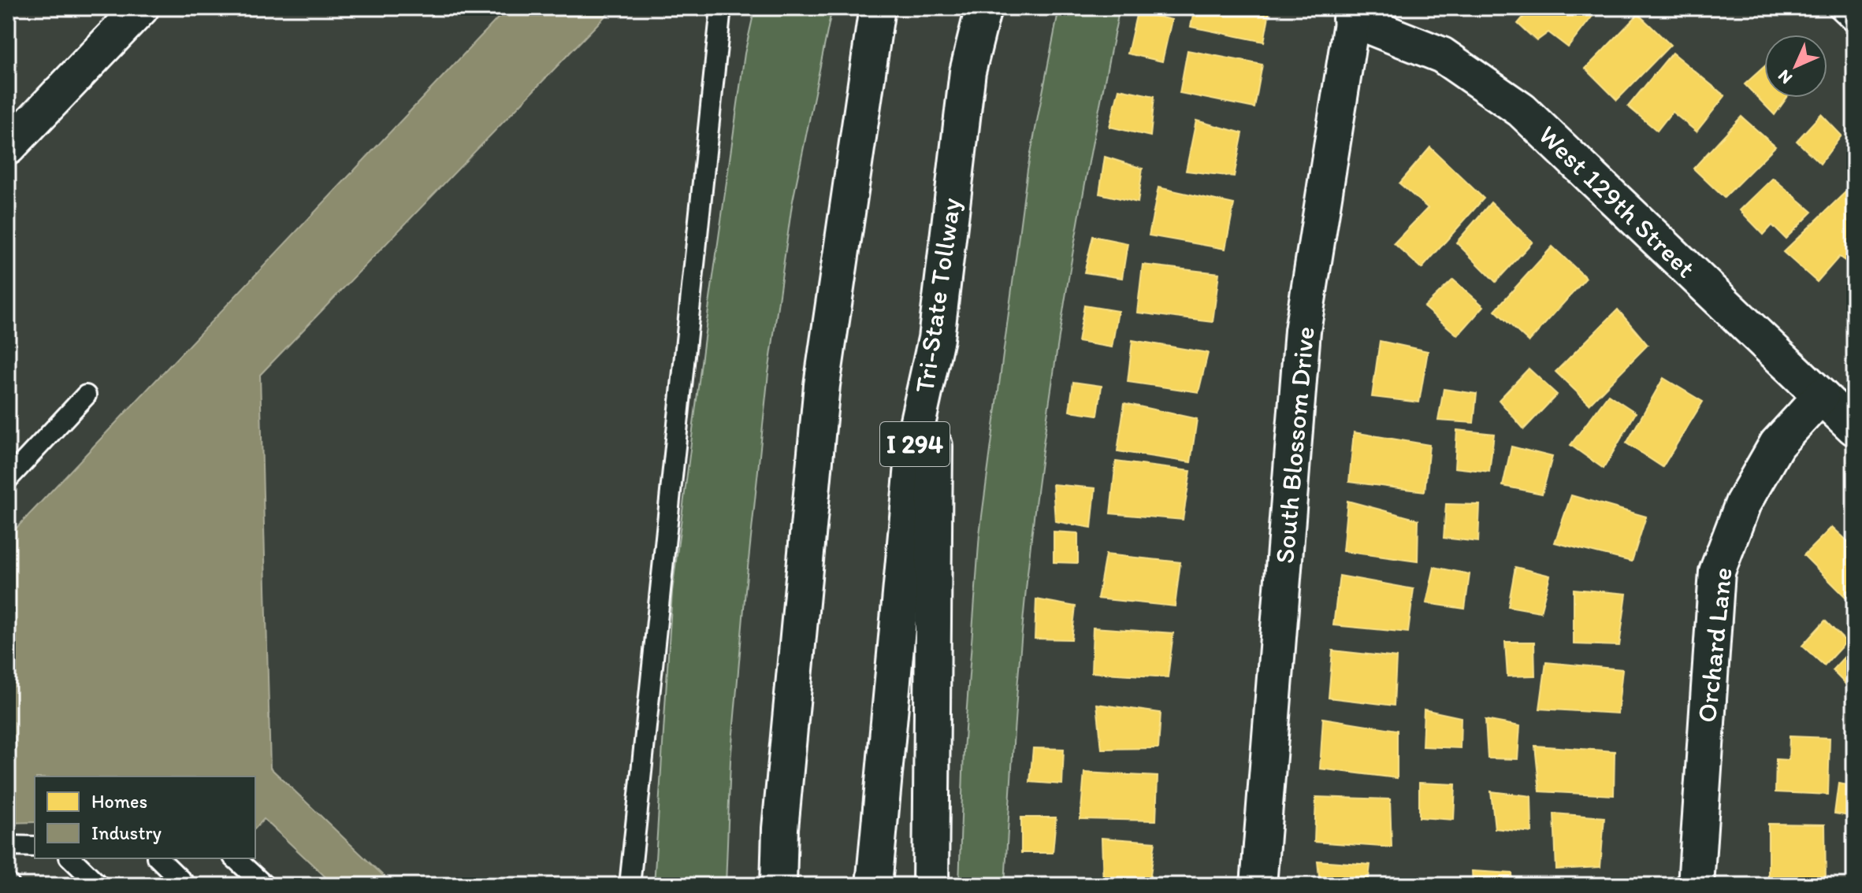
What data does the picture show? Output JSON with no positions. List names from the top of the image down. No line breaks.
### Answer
{"streets":{"main road":["West 129th Street","Tri-State Tollway","I 294","South Blossom Drive","Orchard Lane"]},"crossings":[["West 129th Street","South Blossom Drive"],["West 129th Street","Orchard Lane"]],"legend":["Homes","Industry"],"north":"bottom left"}
